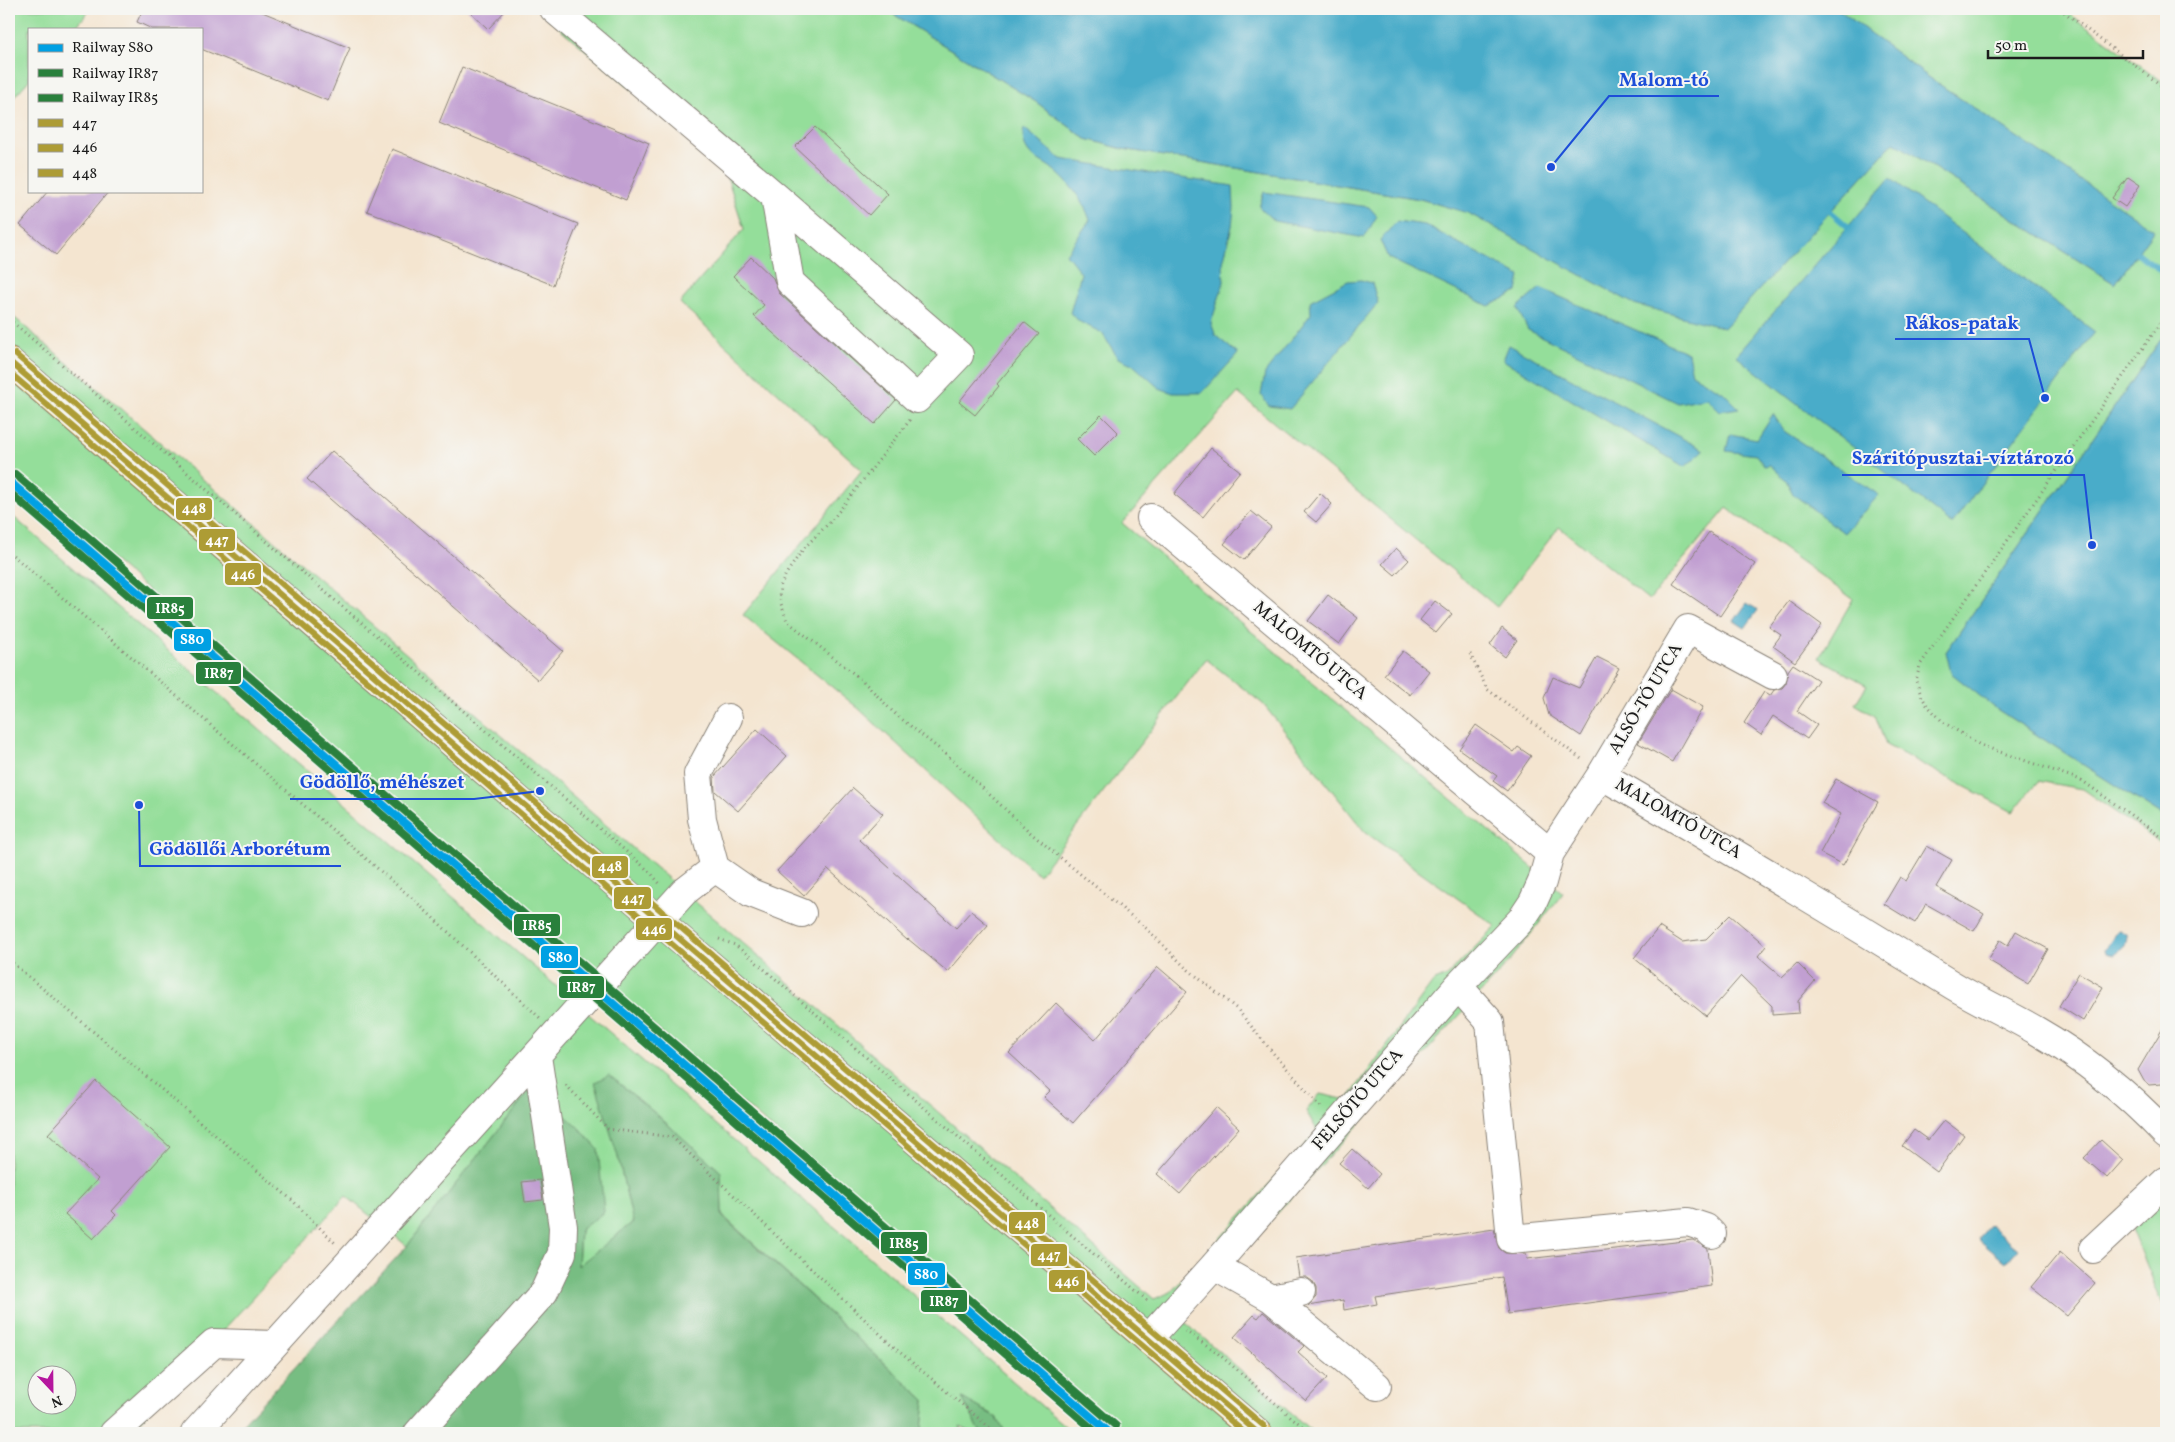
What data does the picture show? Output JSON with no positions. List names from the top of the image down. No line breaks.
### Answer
{"streets":{"street":["MALOMTÓ UTCA","ALSÓ-TÓ UTCA","FELSŐTÓ UTCA"]},"crossings":[["MALOMTÓ UTCA","ALSÓ-TÓ UTCA"],["MALOMTÓ UTCA","FELSŐTÓ UTCA"]],"places":["Malom-tó","Rákos-patak","Száritópusztai-víztározó","Gödöllő, méhészet","Gödöllői Arborétum"],"lines":["transit line 448","transit line 447","transit line 446","rail line IR85","rail line S80","rail line IR87"],"legend":["Railway S80","Railway IR87","Railway IR85","447","446","448"],"scale_bar":"50 m","north":"bottom"}
